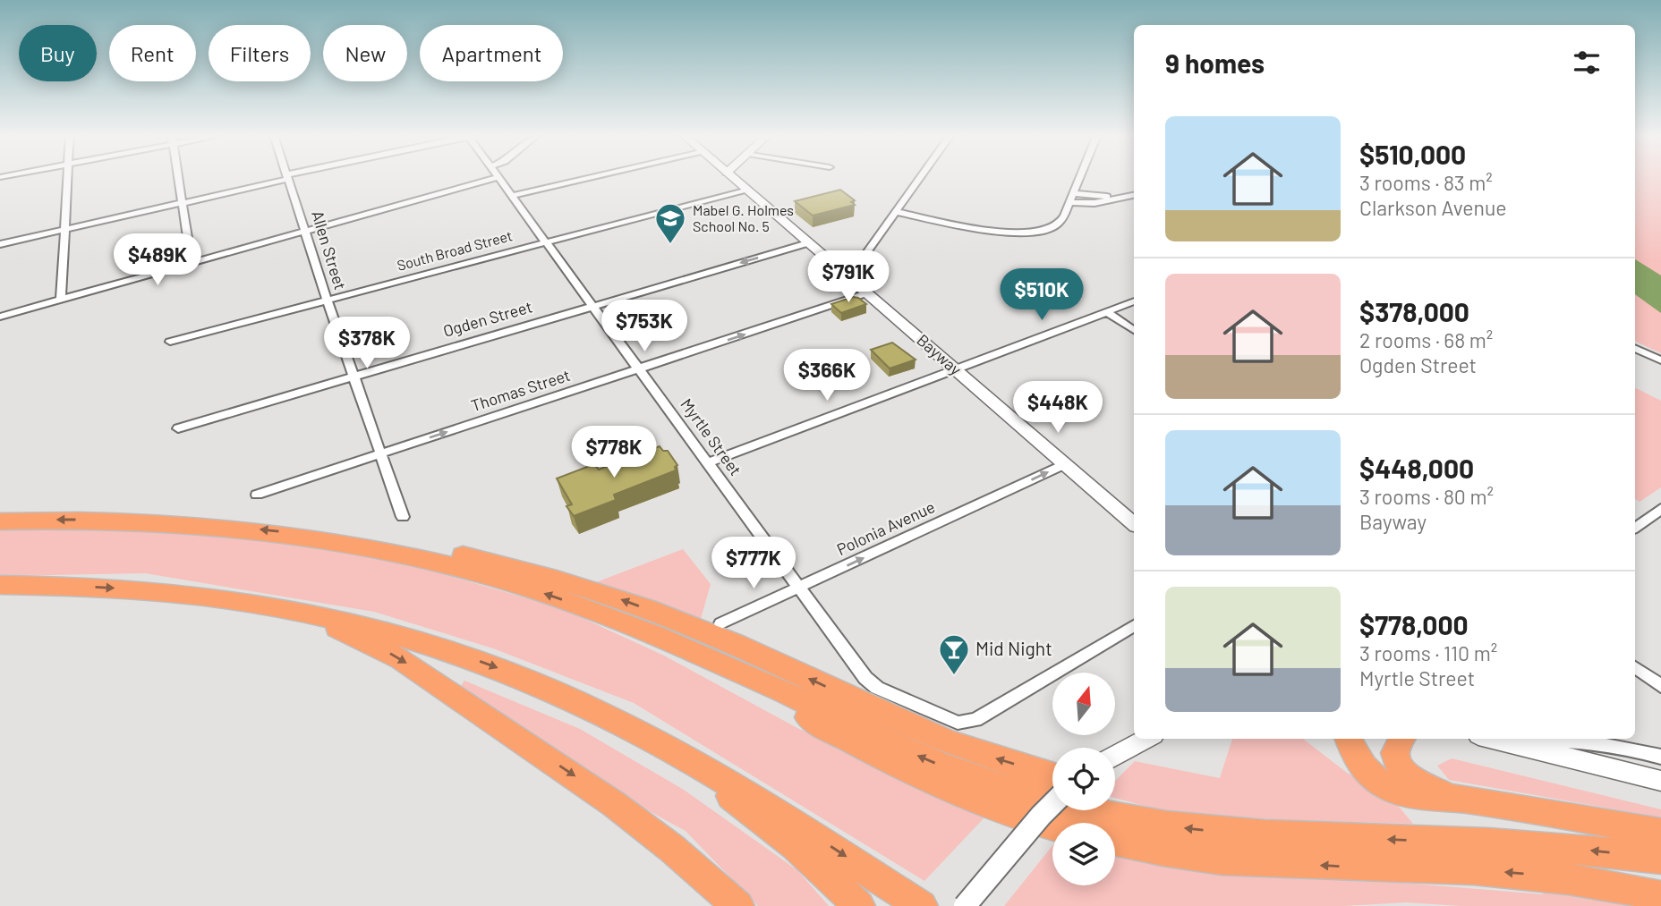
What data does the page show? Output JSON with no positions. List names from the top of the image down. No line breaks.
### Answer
{"streets":{"main road":["Bayway"],"street":["Allen Street","South Broad Street","Ogden Street","Thomas Street","Myrtle Street","Polonia Avenue"]},"crossings":[["Allen Street","South Broad Street"],["Allen Street","Ogden Street"],["Allen Street","Thomas Street"],["South Broad Street","Bayway"],["South Broad Street","Myrtle Street"],["Ogden Street","Bayway"],["Ogden Street","Myrtle Street"],["Bayway","Thomas Street"],["Bayway","Polonia Avenue"],["Thomas Street","Myrtle Street"],["Myrtle Street","Polonia Avenue"]],"one_way":["Thomas Street","Polonia Avenue"],"places":{"school or university":["Mabel G. Holmes School No. 5"],"bar":["Mid Night"]},"north":"top","page":{"chip":["Buy","Rent","Filters","New","Apartment"],"heading":"9 homes","list":[{"name":"$510,000","note":"3 rooms · 83 m² · Clarkson Avenue"},{"name":"$378,000","note":"2 rooms · 68 m² · Ogden Street"},{"name":"$448,000","note":"3 rooms · 80 m² · Bayway"},{"name":"$778,000","note":"3 rooms · 110 m² · Myrtle Street"}],"price":["$489K","$791K","$510K","$753K","$378K","$366K","$448K","$778K","$777K"]}}
